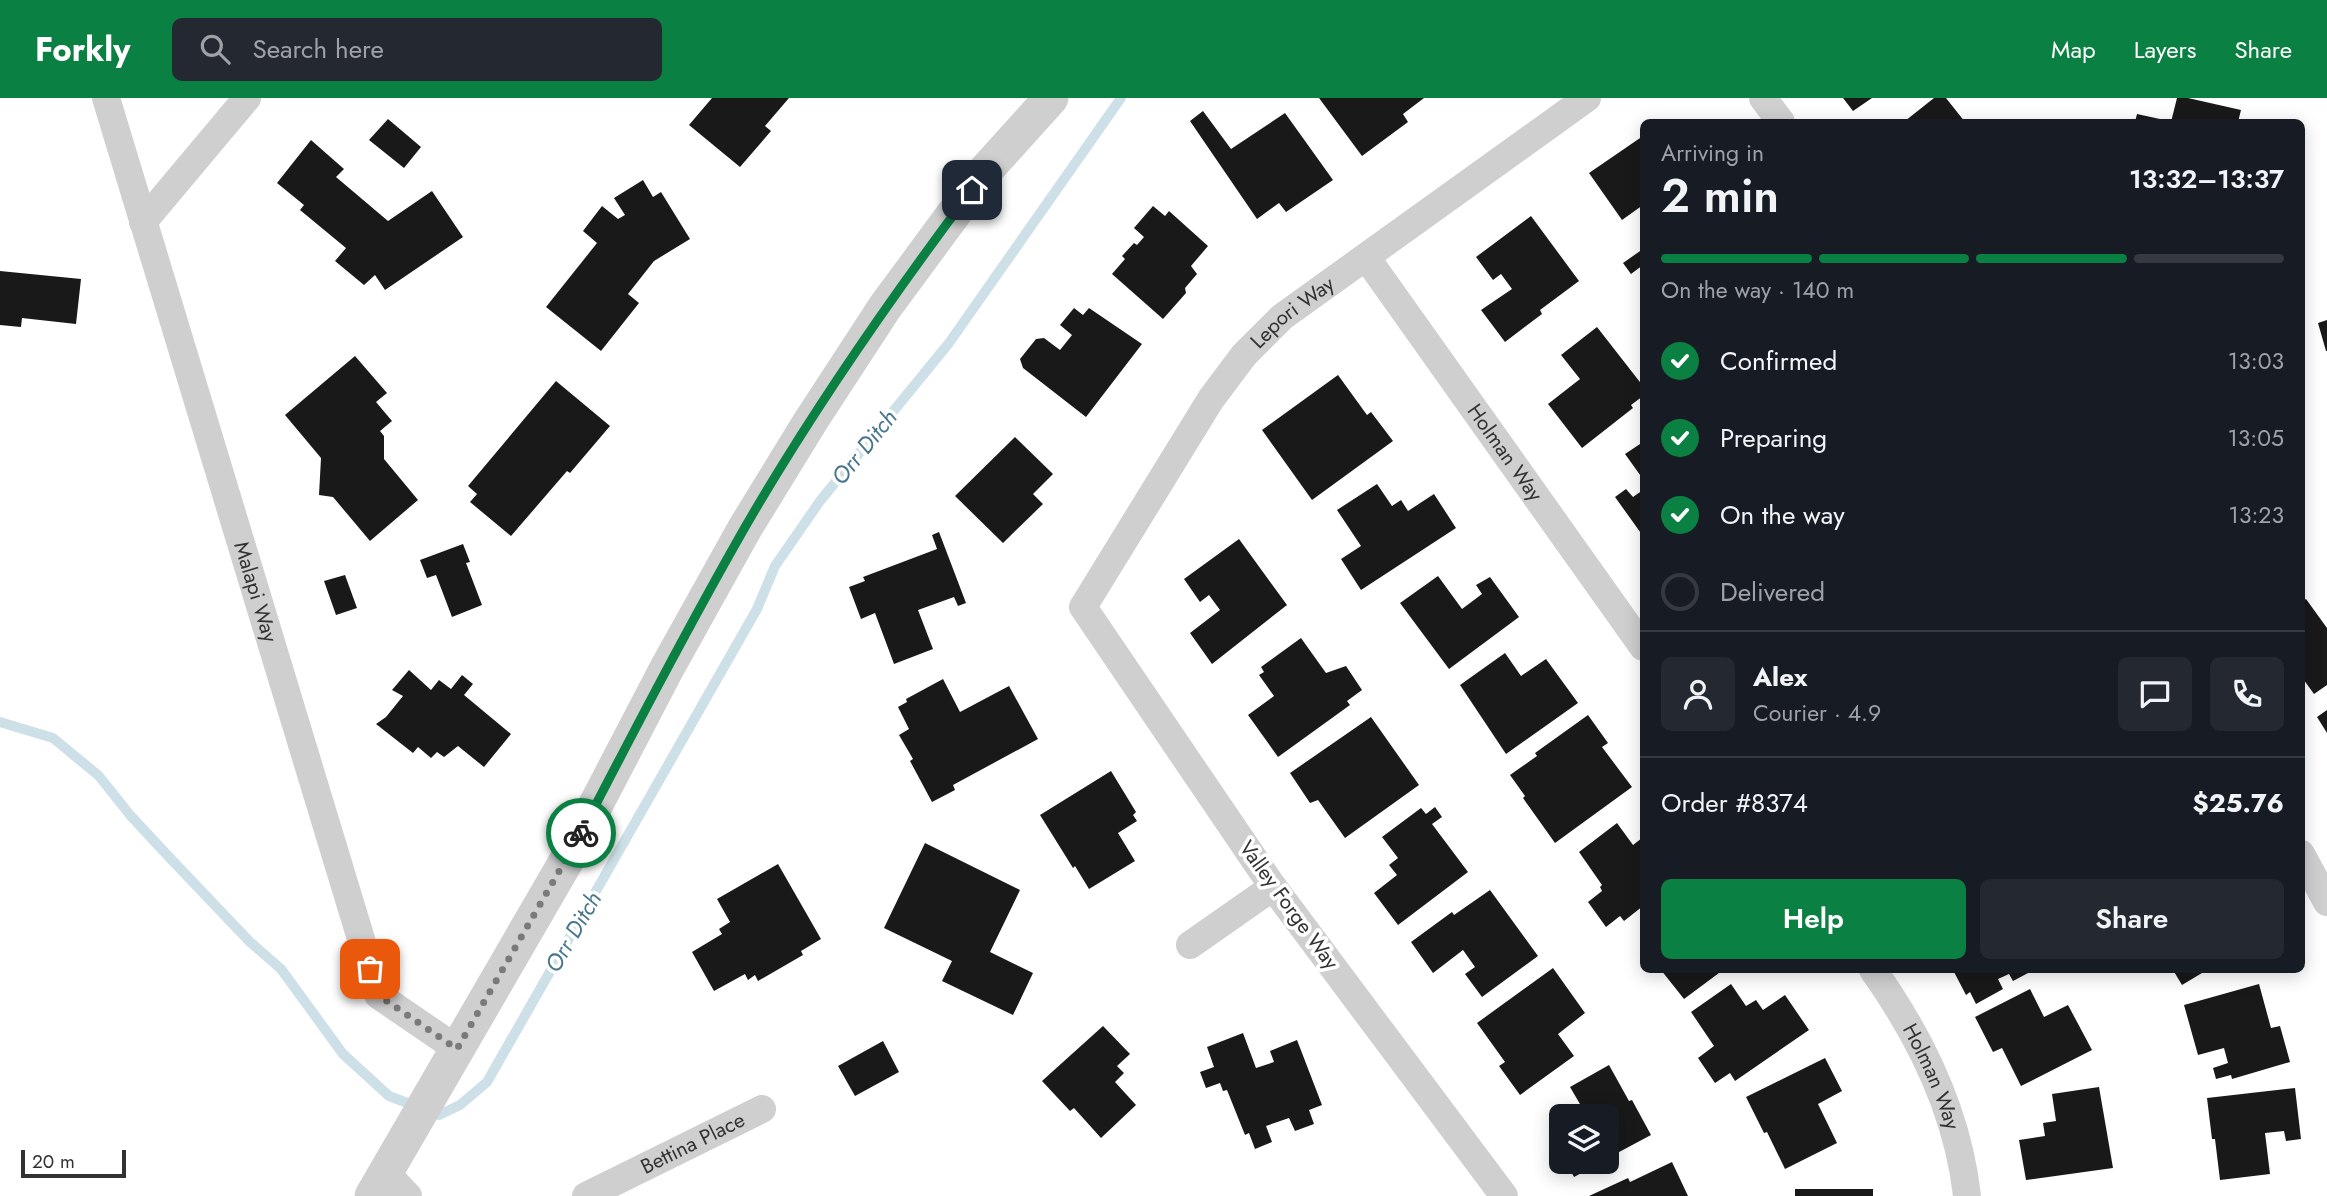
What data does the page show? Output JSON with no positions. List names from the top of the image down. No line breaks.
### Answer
{"streets":{"street":["Lepori Way","Holman Way","Malapi Way","Valley Forge Way","Bettina Place"]},"crossings":[["Lepori Way","Holman Way"],["Lepori Way","Valley Forge Way"]],"water":["Orr Ditch"],"scale_bar":"20 m","page":{"header":"Forkly","search":"Search here","nav":["Map","Layers","Share"],"heading":["2 min","Arriving in","13:32–13:37"],"panel":["Alex","Courier · 4.9","Order #8374","$25.76"],"bar":"On the way · 140 m","list":[["Confirmed","13:03"],["Preparing","13:05"],["On the way","13:23"],"Delivered"],"buttons":["Help","Share"],"scale":"20 m"}}
